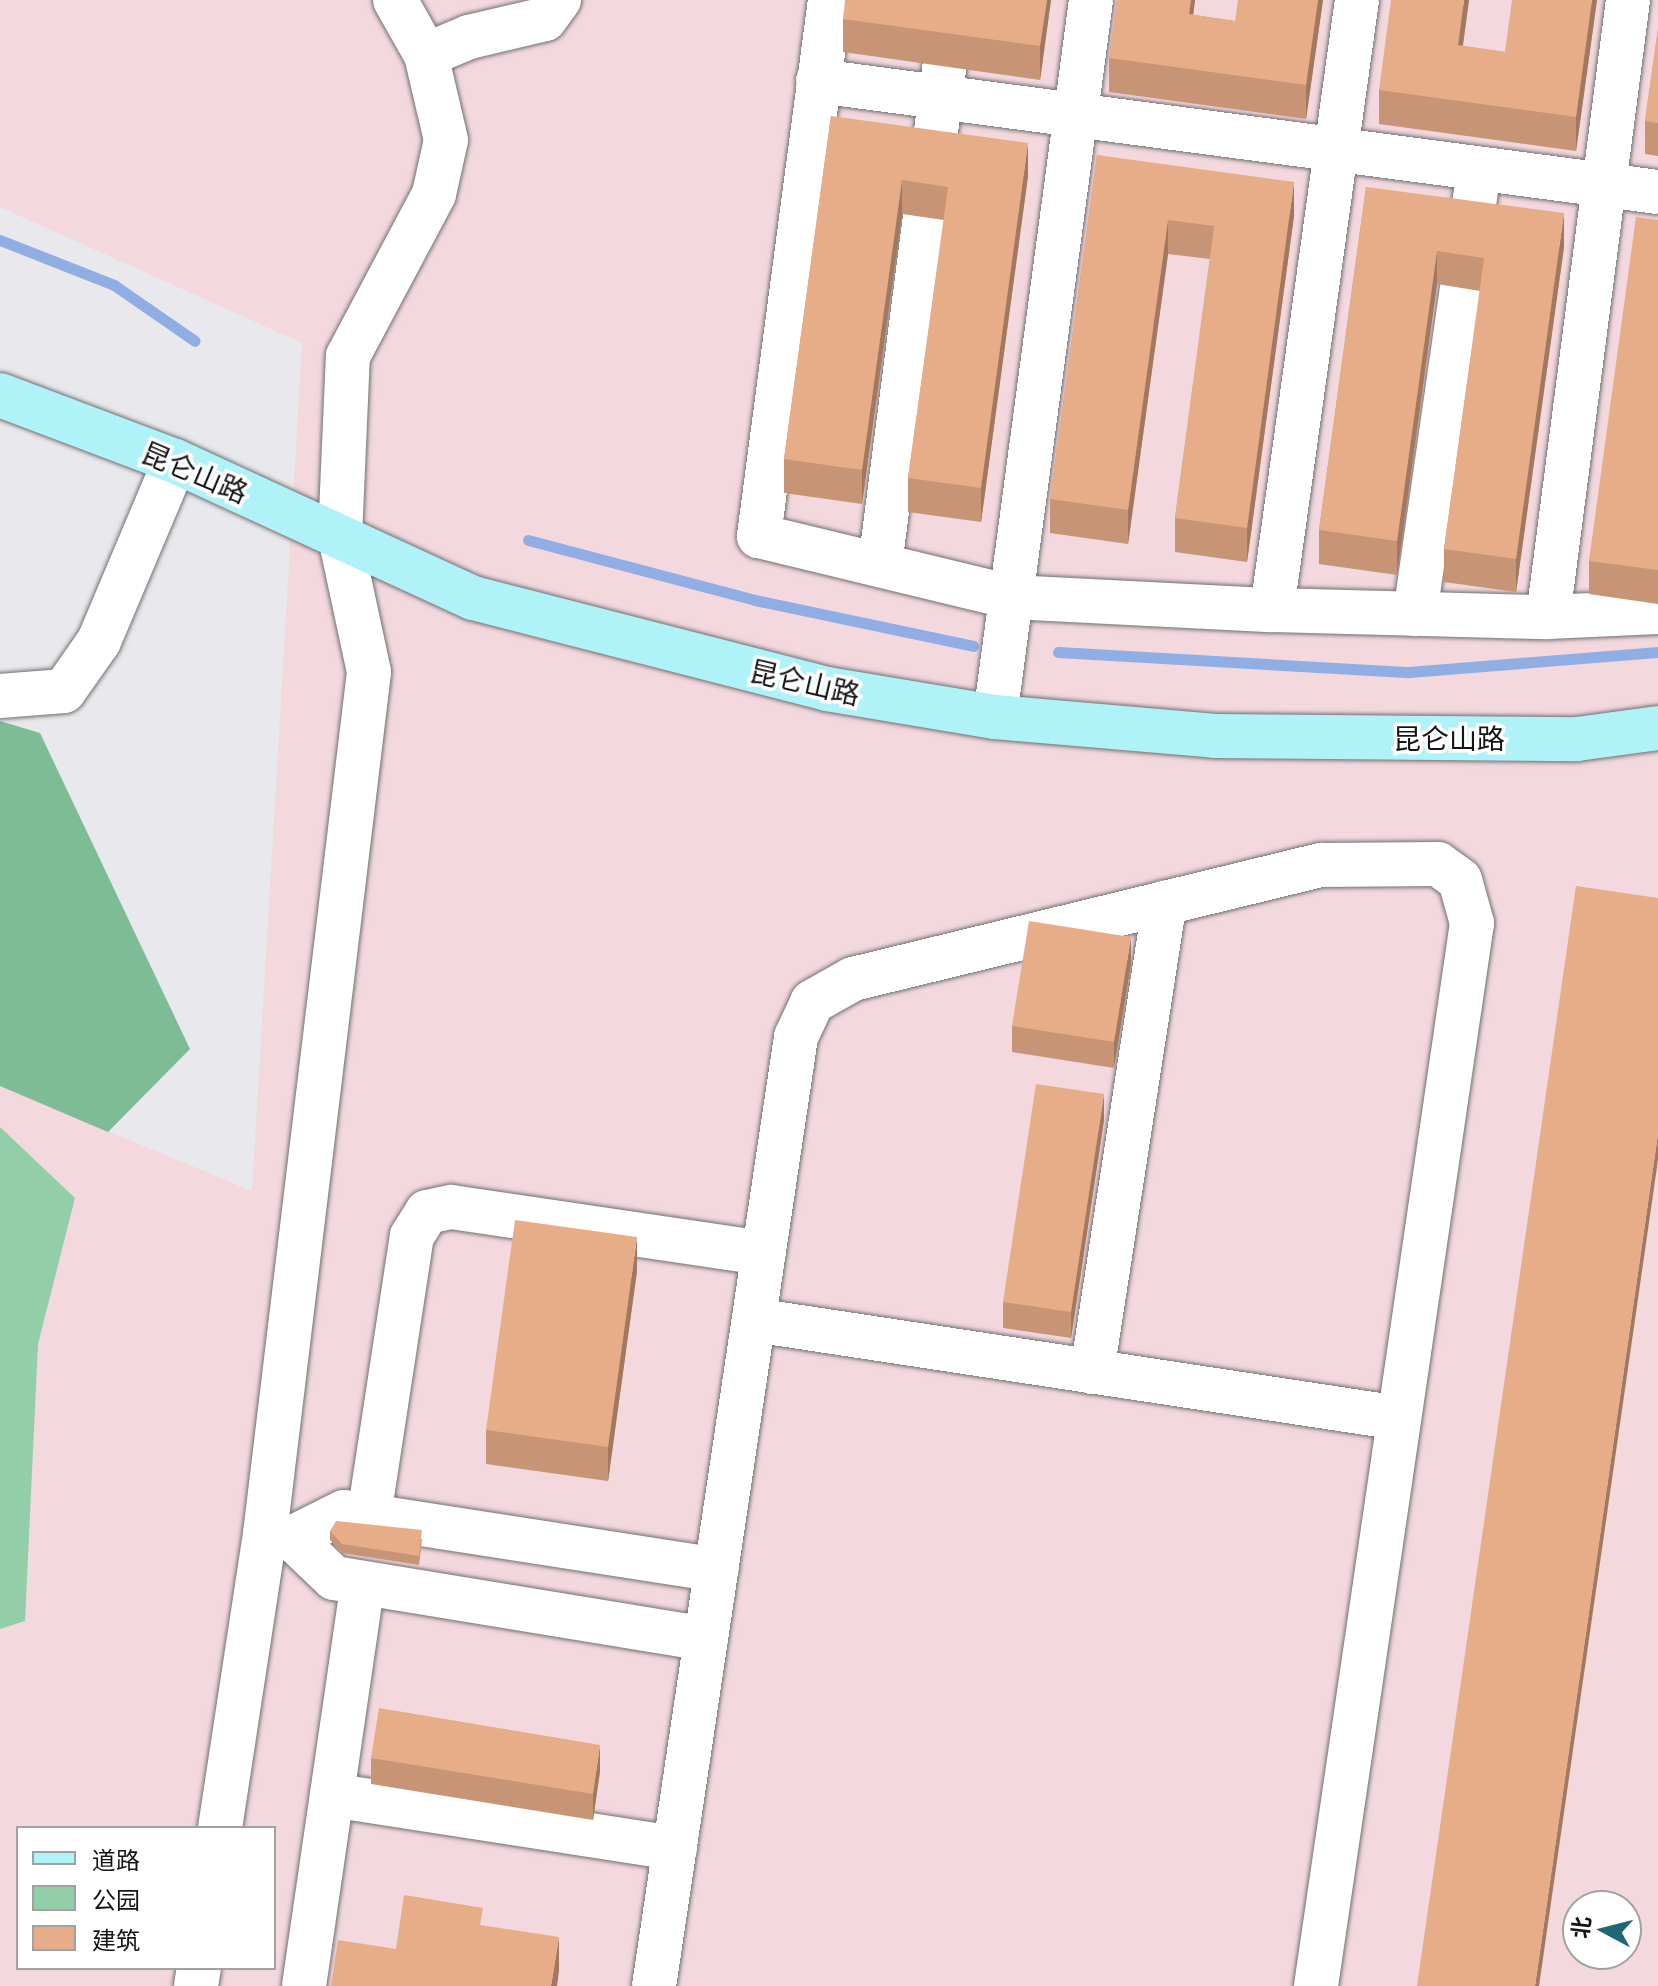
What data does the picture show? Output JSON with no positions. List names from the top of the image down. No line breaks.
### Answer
{"streets":{"main road":["昆仑山路"]},"legend":["道路","公园","建筑"],"north":"left"}
